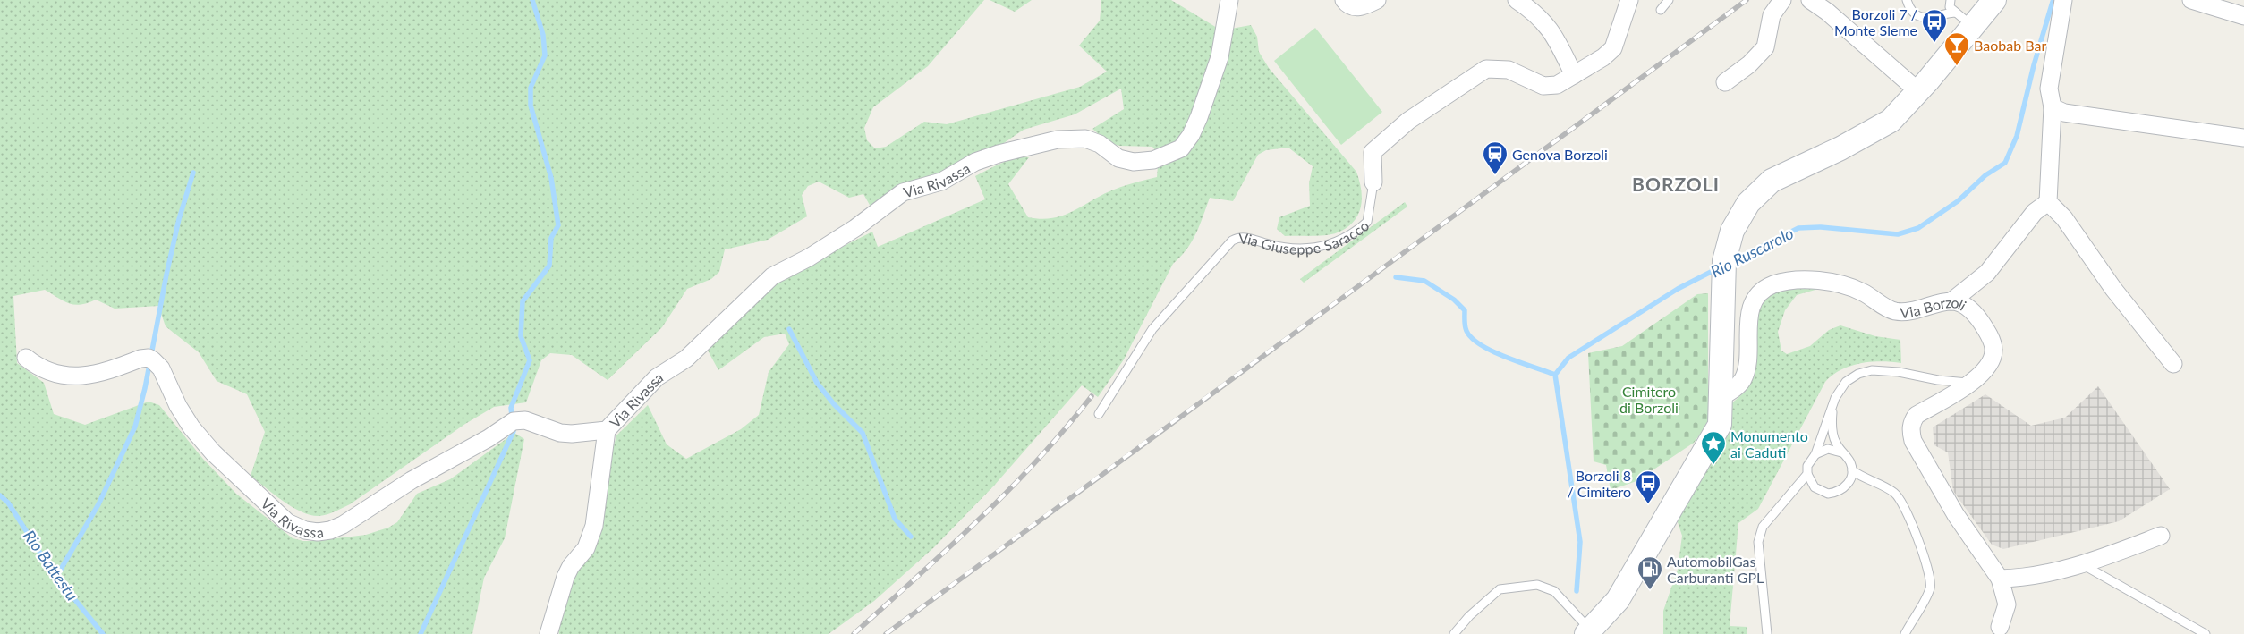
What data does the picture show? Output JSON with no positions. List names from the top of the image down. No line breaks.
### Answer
{"streets":{"street":["Via Rivassa","Via Giuseppe Saracco","Via Borzoli"]},"districts":["BORZOLI"],"water":["Rio Ruscarolo","Rio Battestu"],"parks":["Cimitero di Borzoli"],"places":{"bus stop":["Borzoli 7 / Monte Sleme","Borzoli 8 / Cimitero"],"bar":["Baobab Bar"],"station":["Genova Borzoli"],"place":["Monumento ai Caduti"],"fuel station":["AutomobilGas Carburanti GPL"]}}
